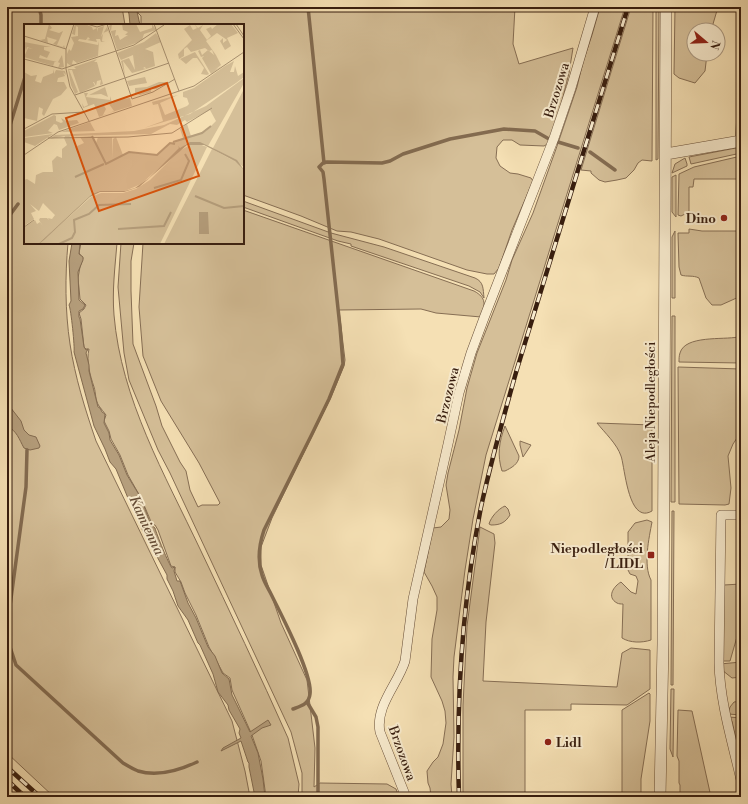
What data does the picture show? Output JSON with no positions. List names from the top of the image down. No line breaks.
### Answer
{"streets":{"street":["Brzozowa","Aleja Niepodległości"]},"water":["Kamienna"],"places":{"other":["Dino","Lidl"],"transit":["Niepodległości / LIDL"]},"north":"right"}
